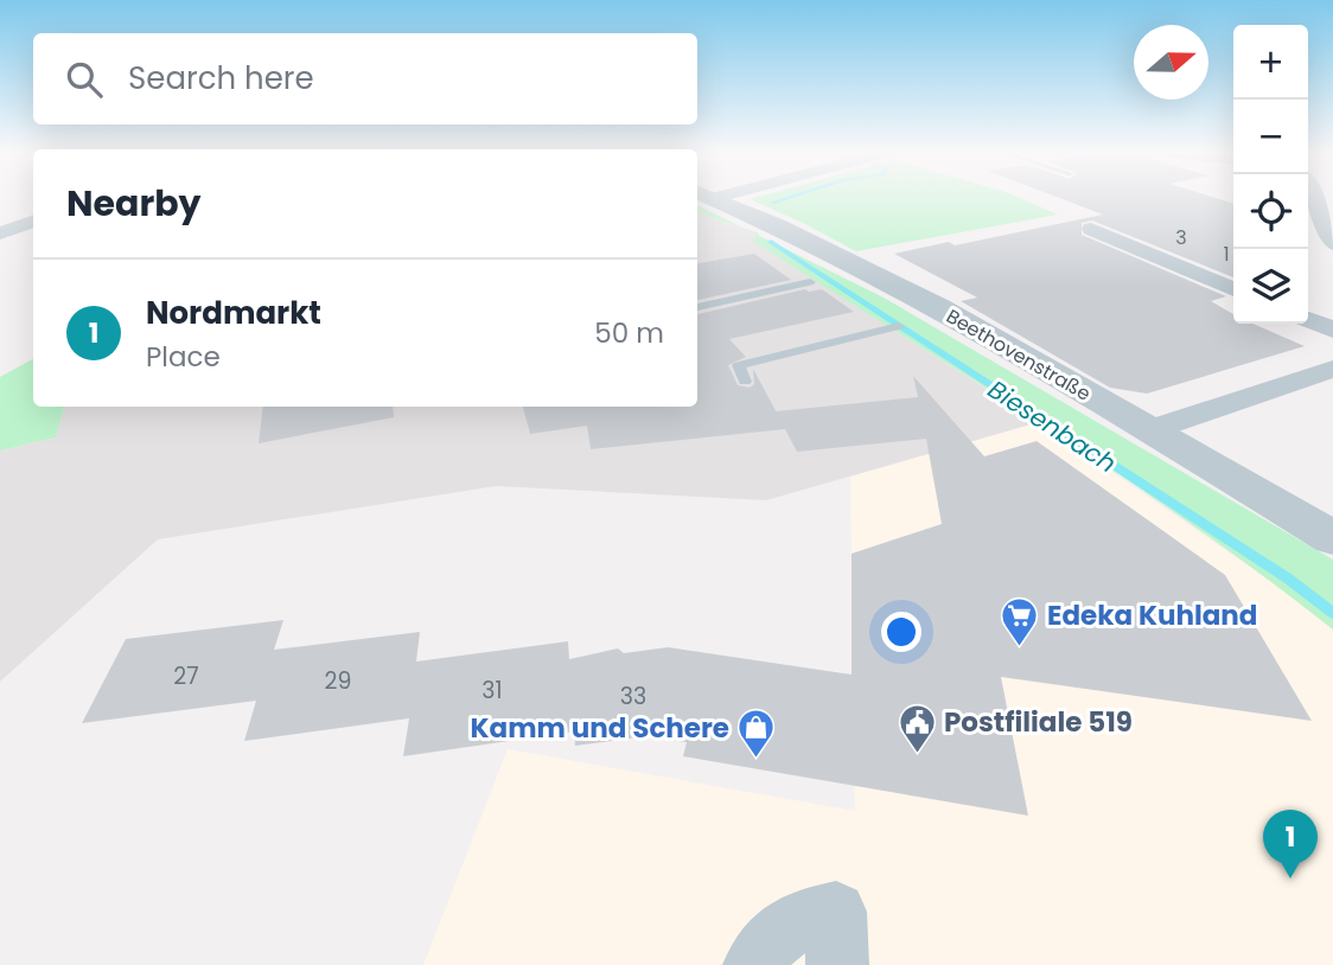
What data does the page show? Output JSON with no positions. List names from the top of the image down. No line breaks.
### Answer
{"streets":{"street":["Beethovenstraße"]},"water":["Biesenbach"],"places":{"supermarket":["Edeka Kuhland"],"public building":["Postfiliale 519"],"shop":["Kamm und Schere"]},"house_numbers":["3","1","27","29","31","33"],"north":"right","page":{"map_buttons":["+","−"],"search":"Search here","heading":"Nearby","list":[{"mark":"1","name":"Nordmarkt","note":"Place","value":"50 m"}],"pins":"1"}}
